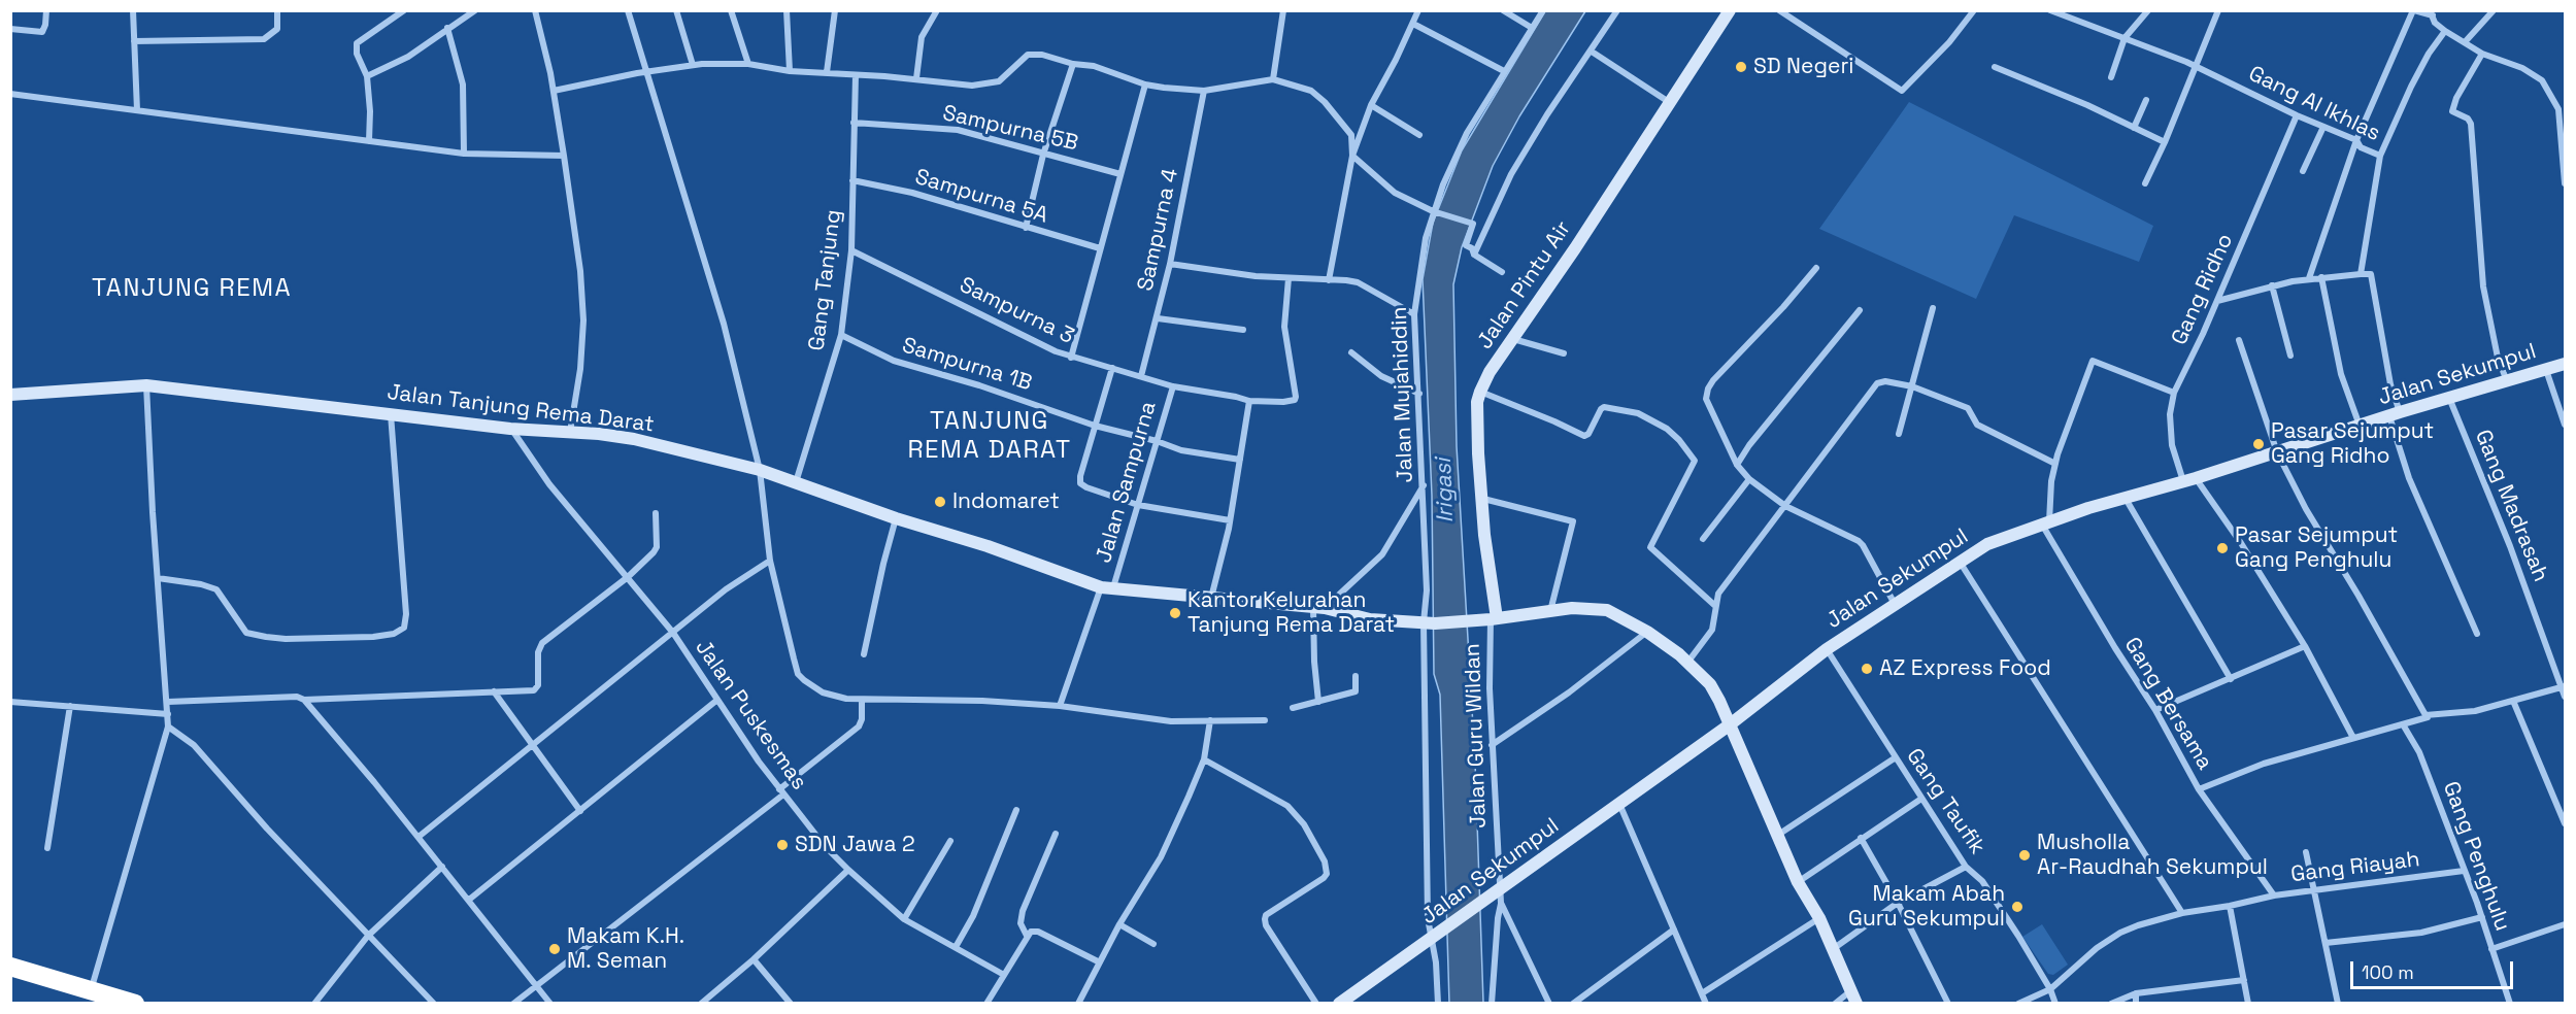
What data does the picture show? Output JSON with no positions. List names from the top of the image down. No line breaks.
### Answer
{"streets":{"street":["Gang Al Ikhlas","Sampurna 5B","Sampurna 5A","Sampurna 4","Gang Tanjung","Jalan Pintu Air","Gang Ridho","Sampurna 3","Sampurna 1B","Jalan Sekumpul","Jalan Mujahiddin","Jalan Tanjung Rema Darat","Jalan Sampurna","Gang Madrasah","Gang Bersama","Jalan Puskesmas","Jalan Guru Wildan","Gang Taufik","Gang Penghulu","Gang Riayah"]},"crossings":[["Gang Al Ikhlas","Gang Ridho"],["Sampurna 5B","Gang Tanjung"],["Sampurna 5A","Gang Tanjung"],["Sampurna 4","Sampurna 3"],["Gang Tanjung","Sampurna 3"],["Gang Tanjung","Sampurna 1B"],["Gang Tanjung","Jalan Tanjung Rema Darat"],["Jalan Pintu Air","Jalan Tanjung Rema Darat"],["Jalan Pintu Air","Jalan Guru Wildan"],["Gang Ridho","Jalan Sekumpul"],["Sampurna 3","Jalan Sampurna"],["Sampurna 1B","Jalan Sampurna"],["Jalan Sekumpul","Jalan Mujahiddin"],["Jalan Sekumpul","Jalan Tanjung Rema Darat"],["Jalan Sekumpul","Gang Madrasah"],["Jalan Sekumpul","Gang Bersama"],["Jalan Sekumpul","Jalan Guru Wildan"],["Jalan Sekumpul","Gang Taufik"],["Jalan Mujahiddin","Jalan Tanjung Rema Darat"],["Jalan Tanjung Rema Darat","Jalan Sampurna"],["Jalan Tanjung Rema Darat","Jalan Puskesmas"],["Jalan Tanjung Rema Darat","Jalan Guru Wildan"],["Gang Bersama","Gang Riayah"],["Gang Taufik","Gang Riayah"],["Gang Penghulu","Gang Riayah"]],"districts":["TANJUNG REMA","TANJUNG REMA DARAT"],"water":["Irigasi"],"places":["SD Negeri","Pasar Sejumput Gang Ridho","Indomaret","Pasar Sejumput Gang Penghulu","Kantor Kelurahan Tanjung Rema Darat","AZ Express Food","SDN Jawa 2","Musholla Ar-Raudhah Sekumpul","Makam Abah Guru Sekumpul","Makam K.H. M. Seman"],"scale_bar":"100 m"}
